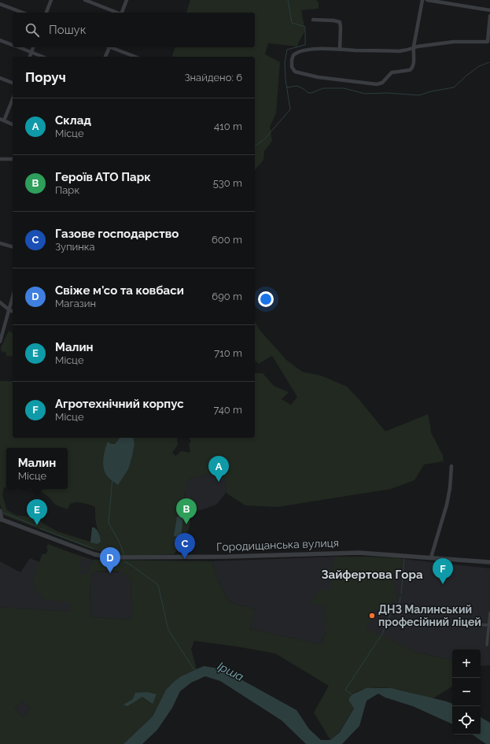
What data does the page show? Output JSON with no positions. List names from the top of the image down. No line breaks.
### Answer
{"streets":{"street":["Городищанська вулиця"]},"districts":["Зайфертова Гора"],"water":["Ірша"],"places":["ДНЗ Малинський професійний ліцей"],"page":{"search":"Пошук","heading":["Поруч","Знайдено: 6"],"list":[{"mark":"A","name":"Склад","note":"Місце","value":"410 m"},{"mark":"B","name":"Героїв АТО Парк","note":"Парк","value":"530 m"},{"mark":"C","name":"Газове господарство","note":"Зупинка","value":"600 m"},{"mark":"D","name":"Свіже м'со та ковбаси","note":"Магазин","value":"690 m"},{"mark":"E","name":"Малин","note":"Місце","value":"710 m"},{"mark":"F","name":"Агротехнічний корпус","note":"Місце","value":"740 m"}],"popup":["Малин","Місце"],"pins":["A","B","E","C","D","F"],"map_buttons":["+","−"]}}
